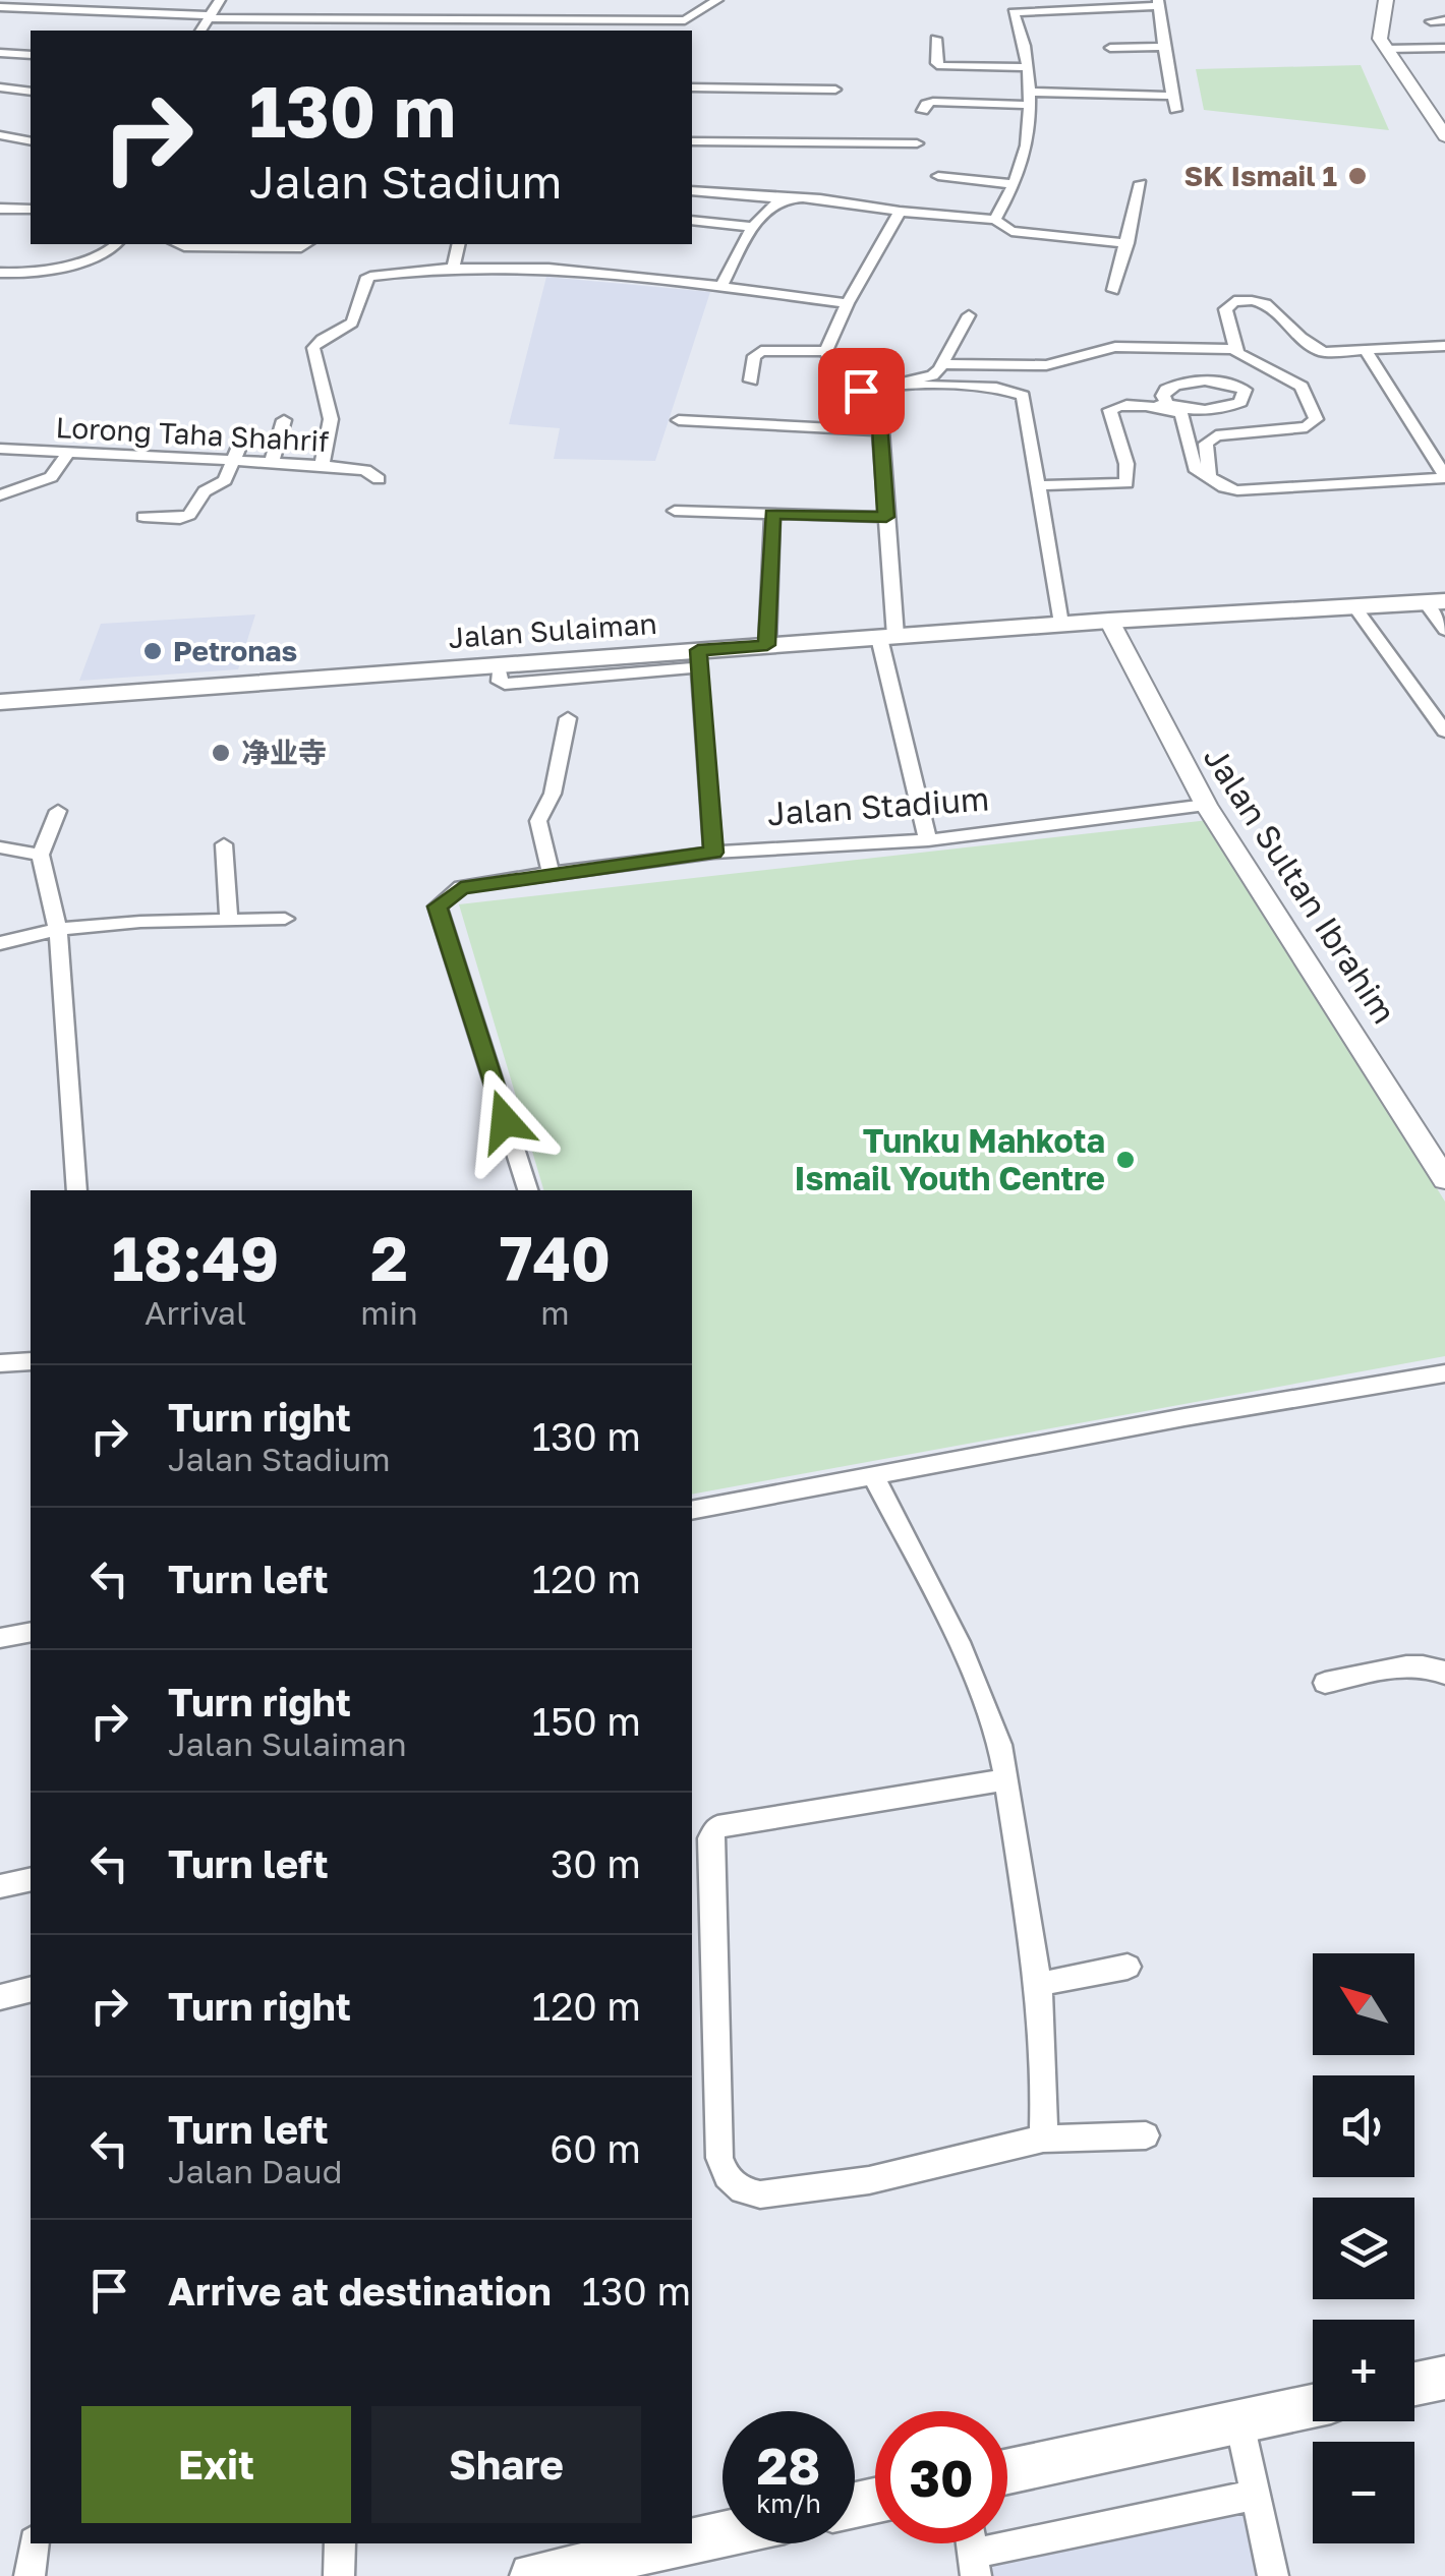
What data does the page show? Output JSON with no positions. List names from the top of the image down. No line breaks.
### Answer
{"streets":{"main road":["Jalan Sulaiman"],"street":["Lorong Taha Shahrif","Jalan Stadium","Jalan Sultan Ibrahim"]},"crossings":[["Jalan Sulaiman","Jalan Sultan Ibrahim"],["Jalan Stadium","Jalan Sultan Ibrahim"]],"places":["SK Ismail 1","Petronas","净业寺","Tunku Mahkota Ismail Youth Centre"],"north":"top left","page":{"turn":["130 m","Jalan Stadium"],"eta":["18:49","Arrival","2","min","740","m"],"list":[{"name":"Turn right","note":"Jalan Stadium","value":"130 m"},{"name":"Turn left","value":"120 m"},{"name":"Turn right","note":"Jalan Sulaiman","value":"150 m"},{"name":"Turn left","value":"30 m"},{"name":"Turn right","value":"120 m"},{"name":"Turn left","note":"Jalan Daud","value":"60 m"},{"name":"Arrive at destination","value":"130 m"}],"map_buttons":["+","−"],"buttons":["Exit","Share"],"speed":"28 km/h","limit":"30"}}
